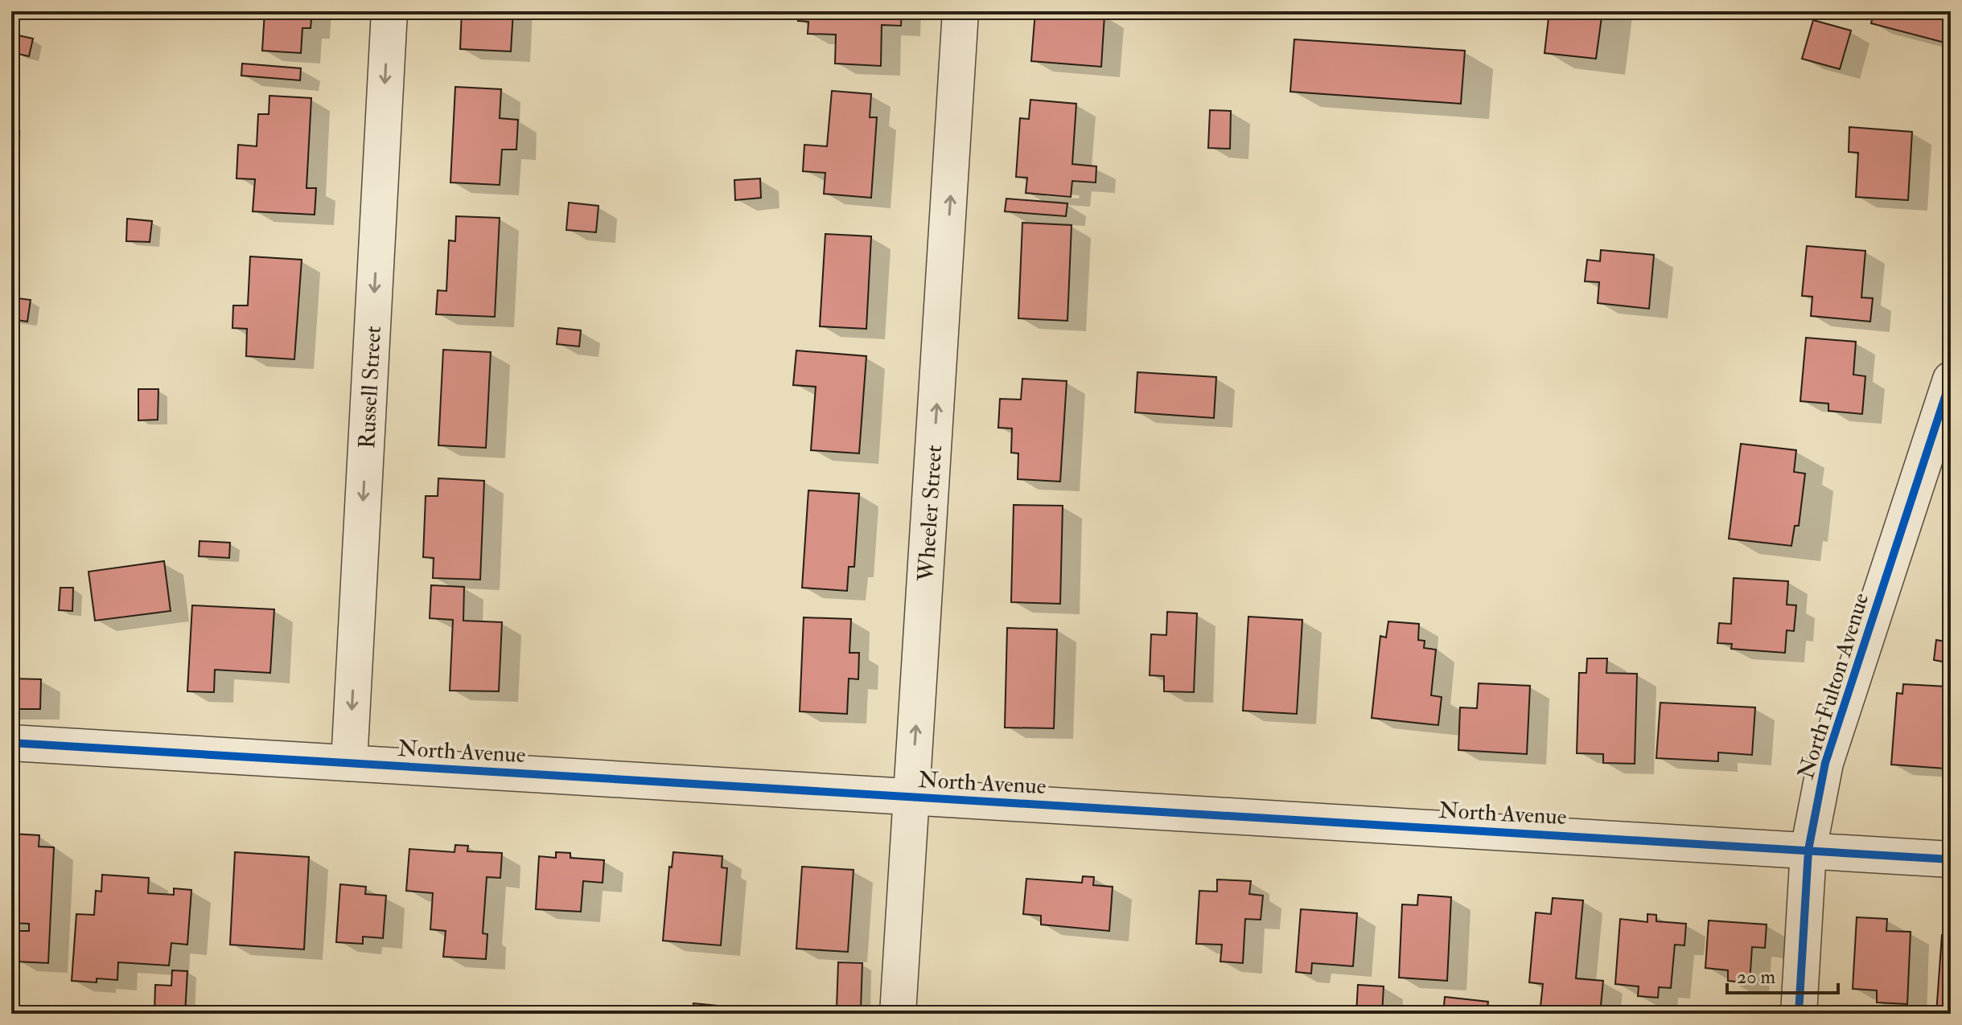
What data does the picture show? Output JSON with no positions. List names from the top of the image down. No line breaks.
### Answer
{"streets":{"street":["Russell Street","Wheeler Street","North Fulton Avenue","North Avenue"]},"crossings":[["Russell Street","North Avenue"],["Wheeler Street","North Avenue"],["North Fulton Avenue","North Avenue"]],"one_way":["Russell Street","Wheeler Street"],"scale_bar":"20 m"}
